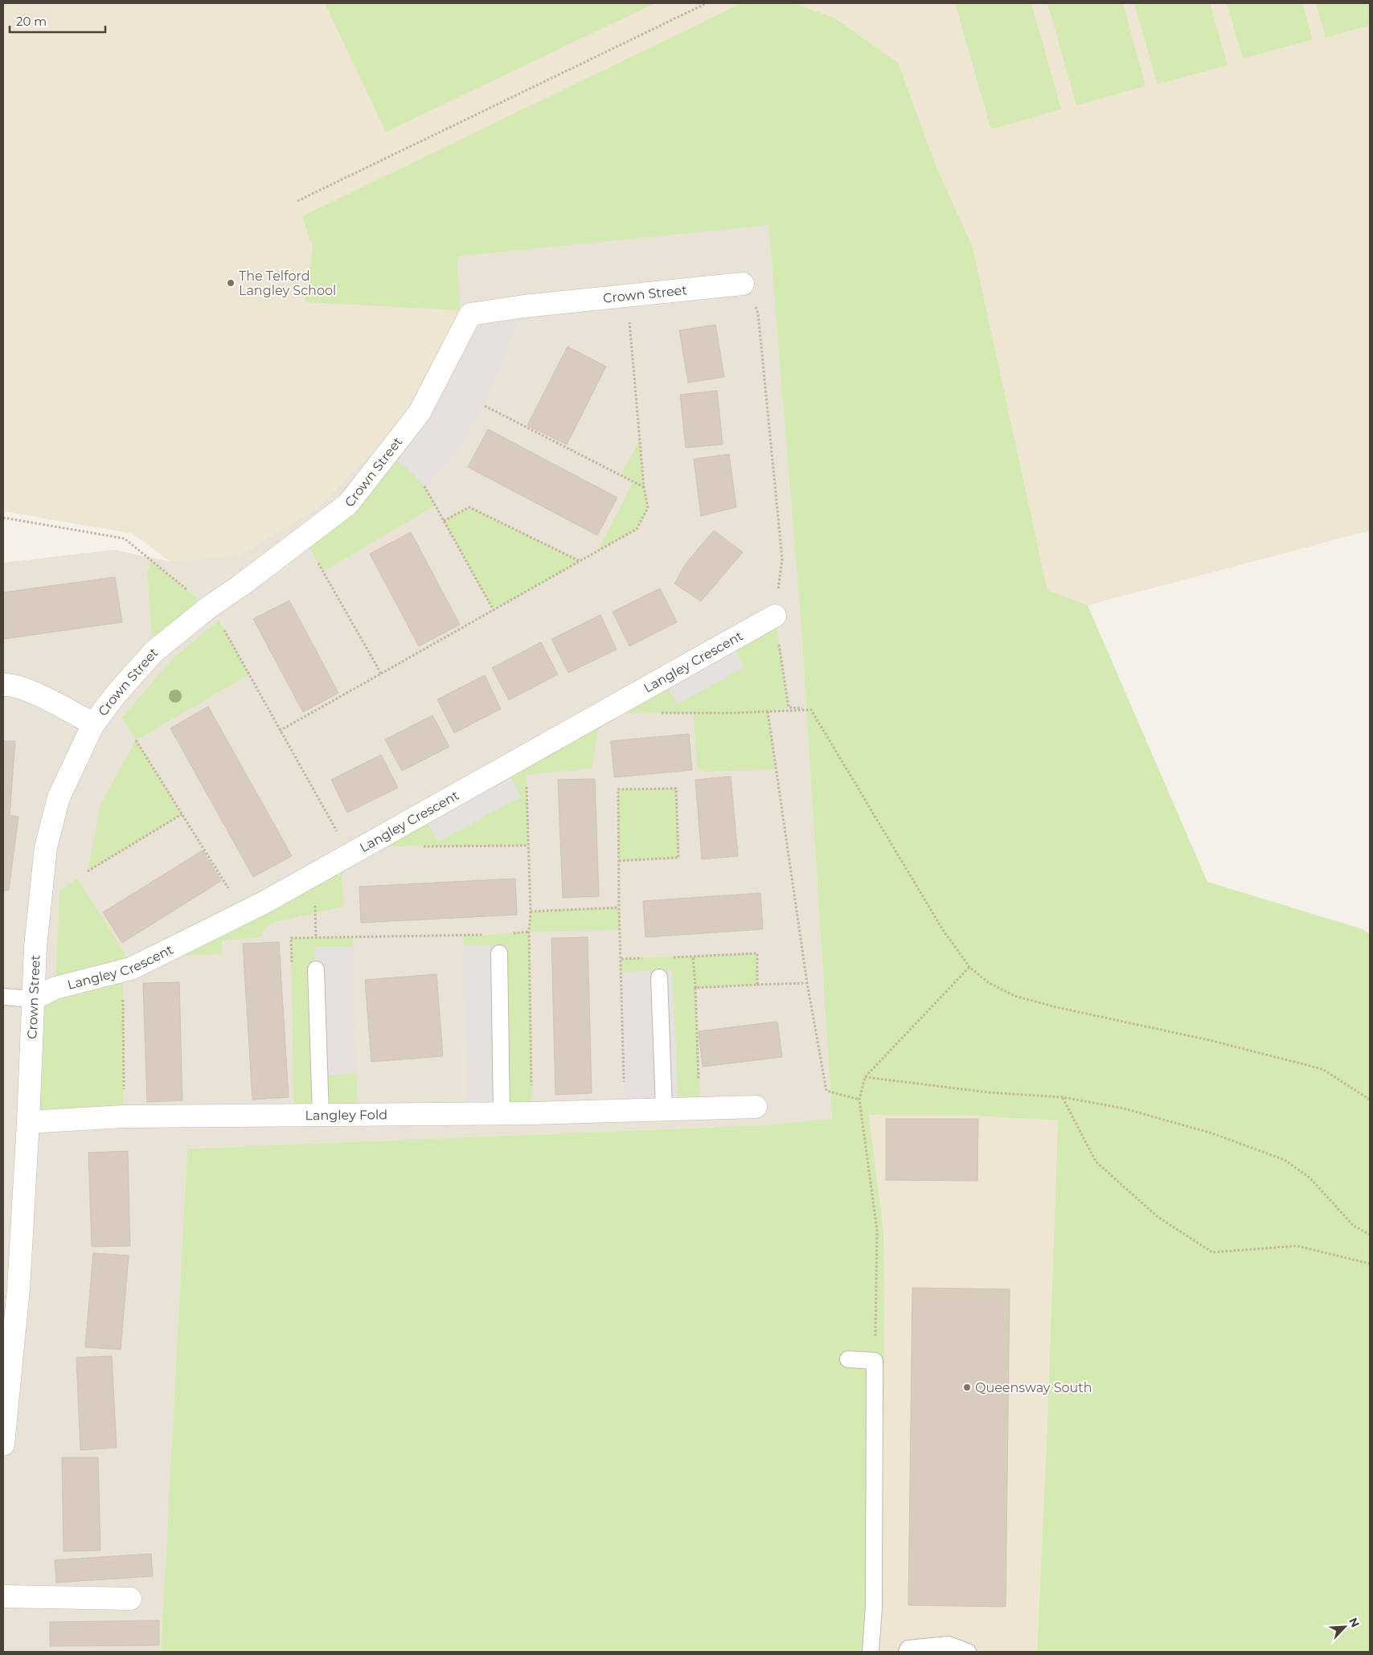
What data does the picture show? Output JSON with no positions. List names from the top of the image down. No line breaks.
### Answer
{"streets":{"street":["Crown Street","Langley Crescent","Langley Fold"]},"crossings":[["Crown Street","Langley Crescent"],["Crown Street","Langley Fold"]],"places":["The Telford Langley School","Queensway South"],"scale_bar":"20 m","north":"top right"}
